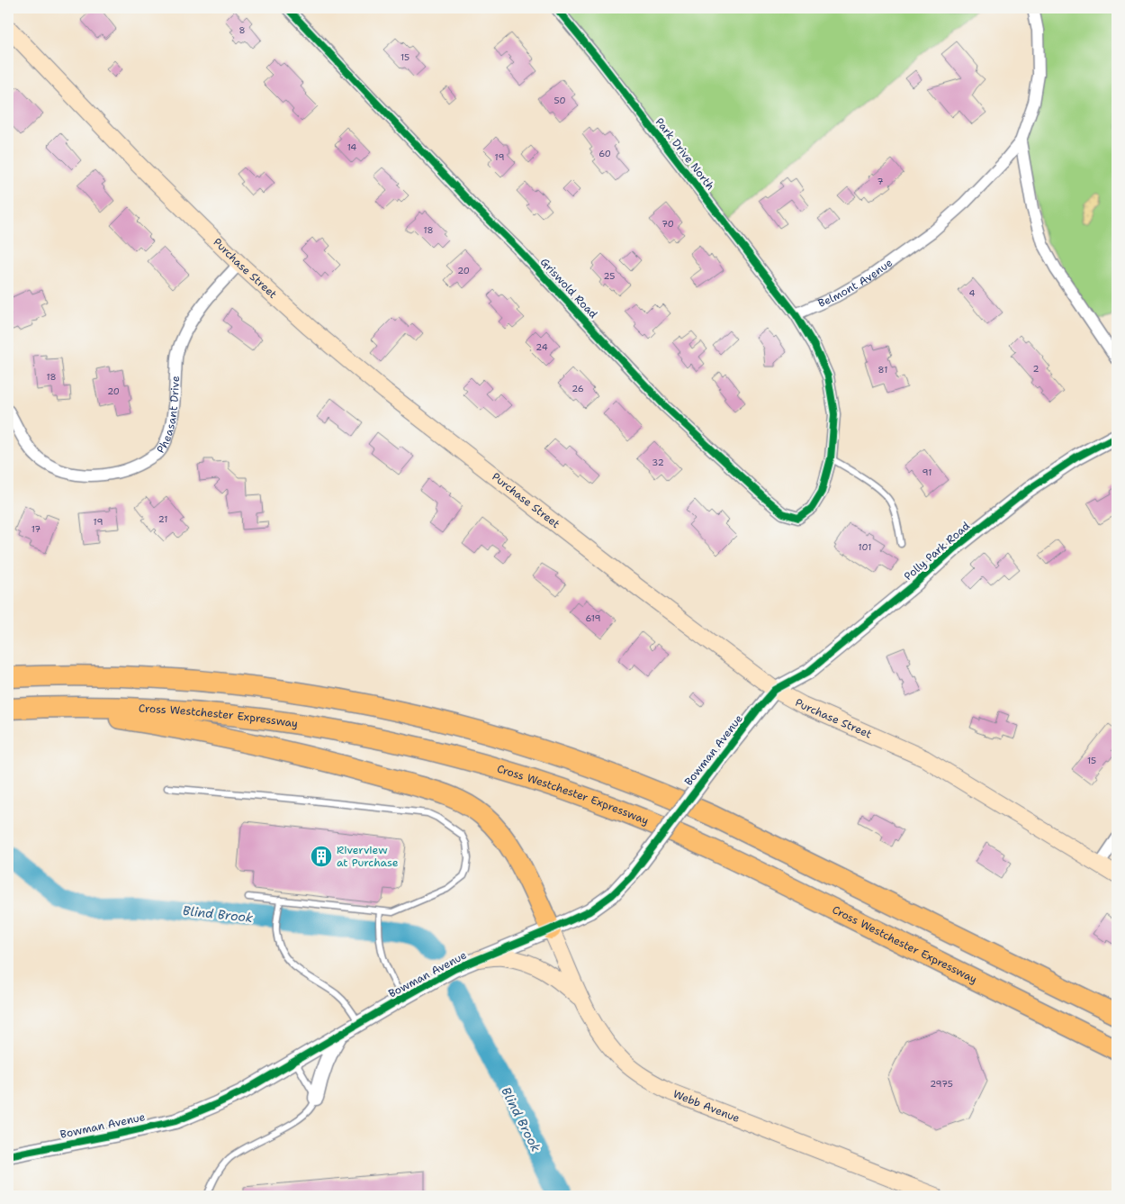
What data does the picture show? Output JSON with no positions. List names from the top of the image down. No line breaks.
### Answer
{"streets":{"highway":["Cross Westchester Expressway"],"main road":["Purchase Street","Webb Avenue"],"street":["Park Drive North","Belmont Avenue","Griswold Road","Pheasant Drive","Polly Park Road","Bowman Avenue"]},"crossings":[["Park Drive North","Belmont Avenue"],["Purchase Street","Pheasant Drive"],["Purchase Street","Polly Park Road"],["Purchase Street","Bowman Avenue"],["Polly Park Road","Bowman Avenue"],["Bowman Avenue","Webb Avenue"]],"water":["Blind Brook"],"places":{"building":["Riverview at Purchase"]},"house_numbers":["8","15","50","14","60","19","7","70","18","20","25","4","24","2","81","18","26","20","32","91","21","19","17","101","619","15","2975"]}
